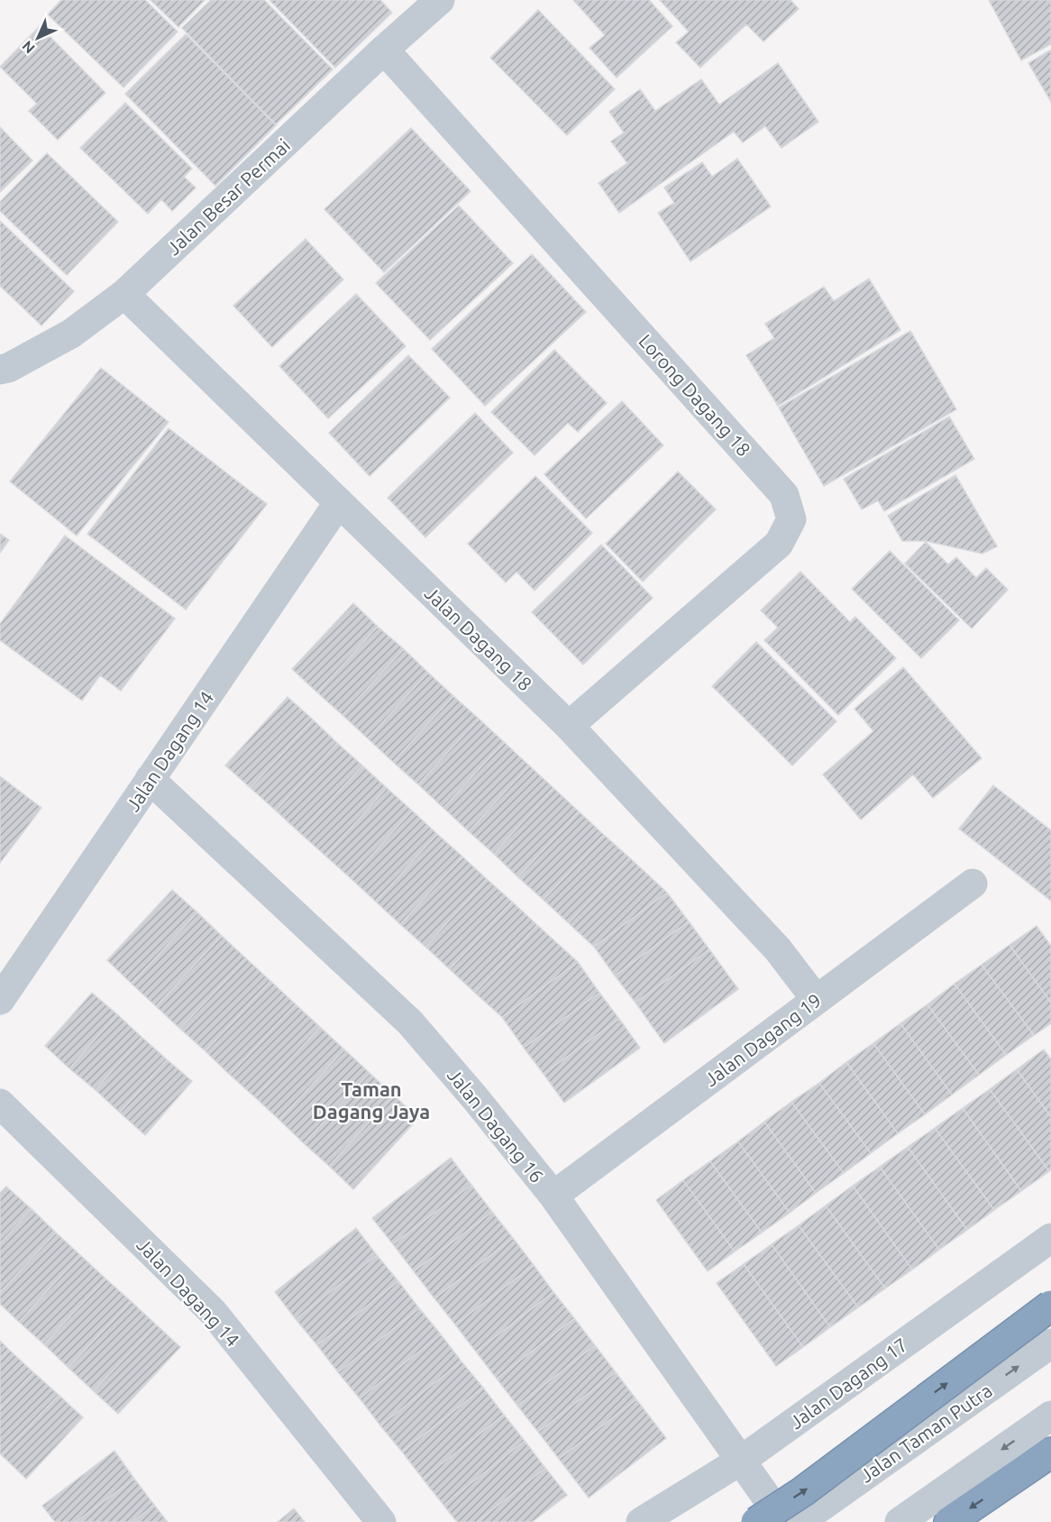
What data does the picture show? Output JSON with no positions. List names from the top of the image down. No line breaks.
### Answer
{"streets":{"street":["Jalan Besar Permai","Lorong Dagang 18","Jalan Dagang 18","Jalan Dagang 14","Jalan Dagang 19","Jalan Dagang 16","Jalan Dagang 17","Jalan Taman Putra"]},"crossings":[["Jalan Besar Permai","Lorong Dagang 18"],["Jalan Besar Permai","Jalan Dagang 18"],["Lorong Dagang 18","Jalan Dagang 18"],["Jalan Dagang 18","Jalan Dagang 14"],["Jalan Dagang 18","Jalan Dagang 19"],["Jalan Dagang 14","Jalan Dagang 16"],["Jalan Dagang 19","Jalan Dagang 16"],["Jalan Dagang 16","Jalan Dagang 17"]],"districts":["Taman Dagang Jaya"],"north":"bottom left"}
